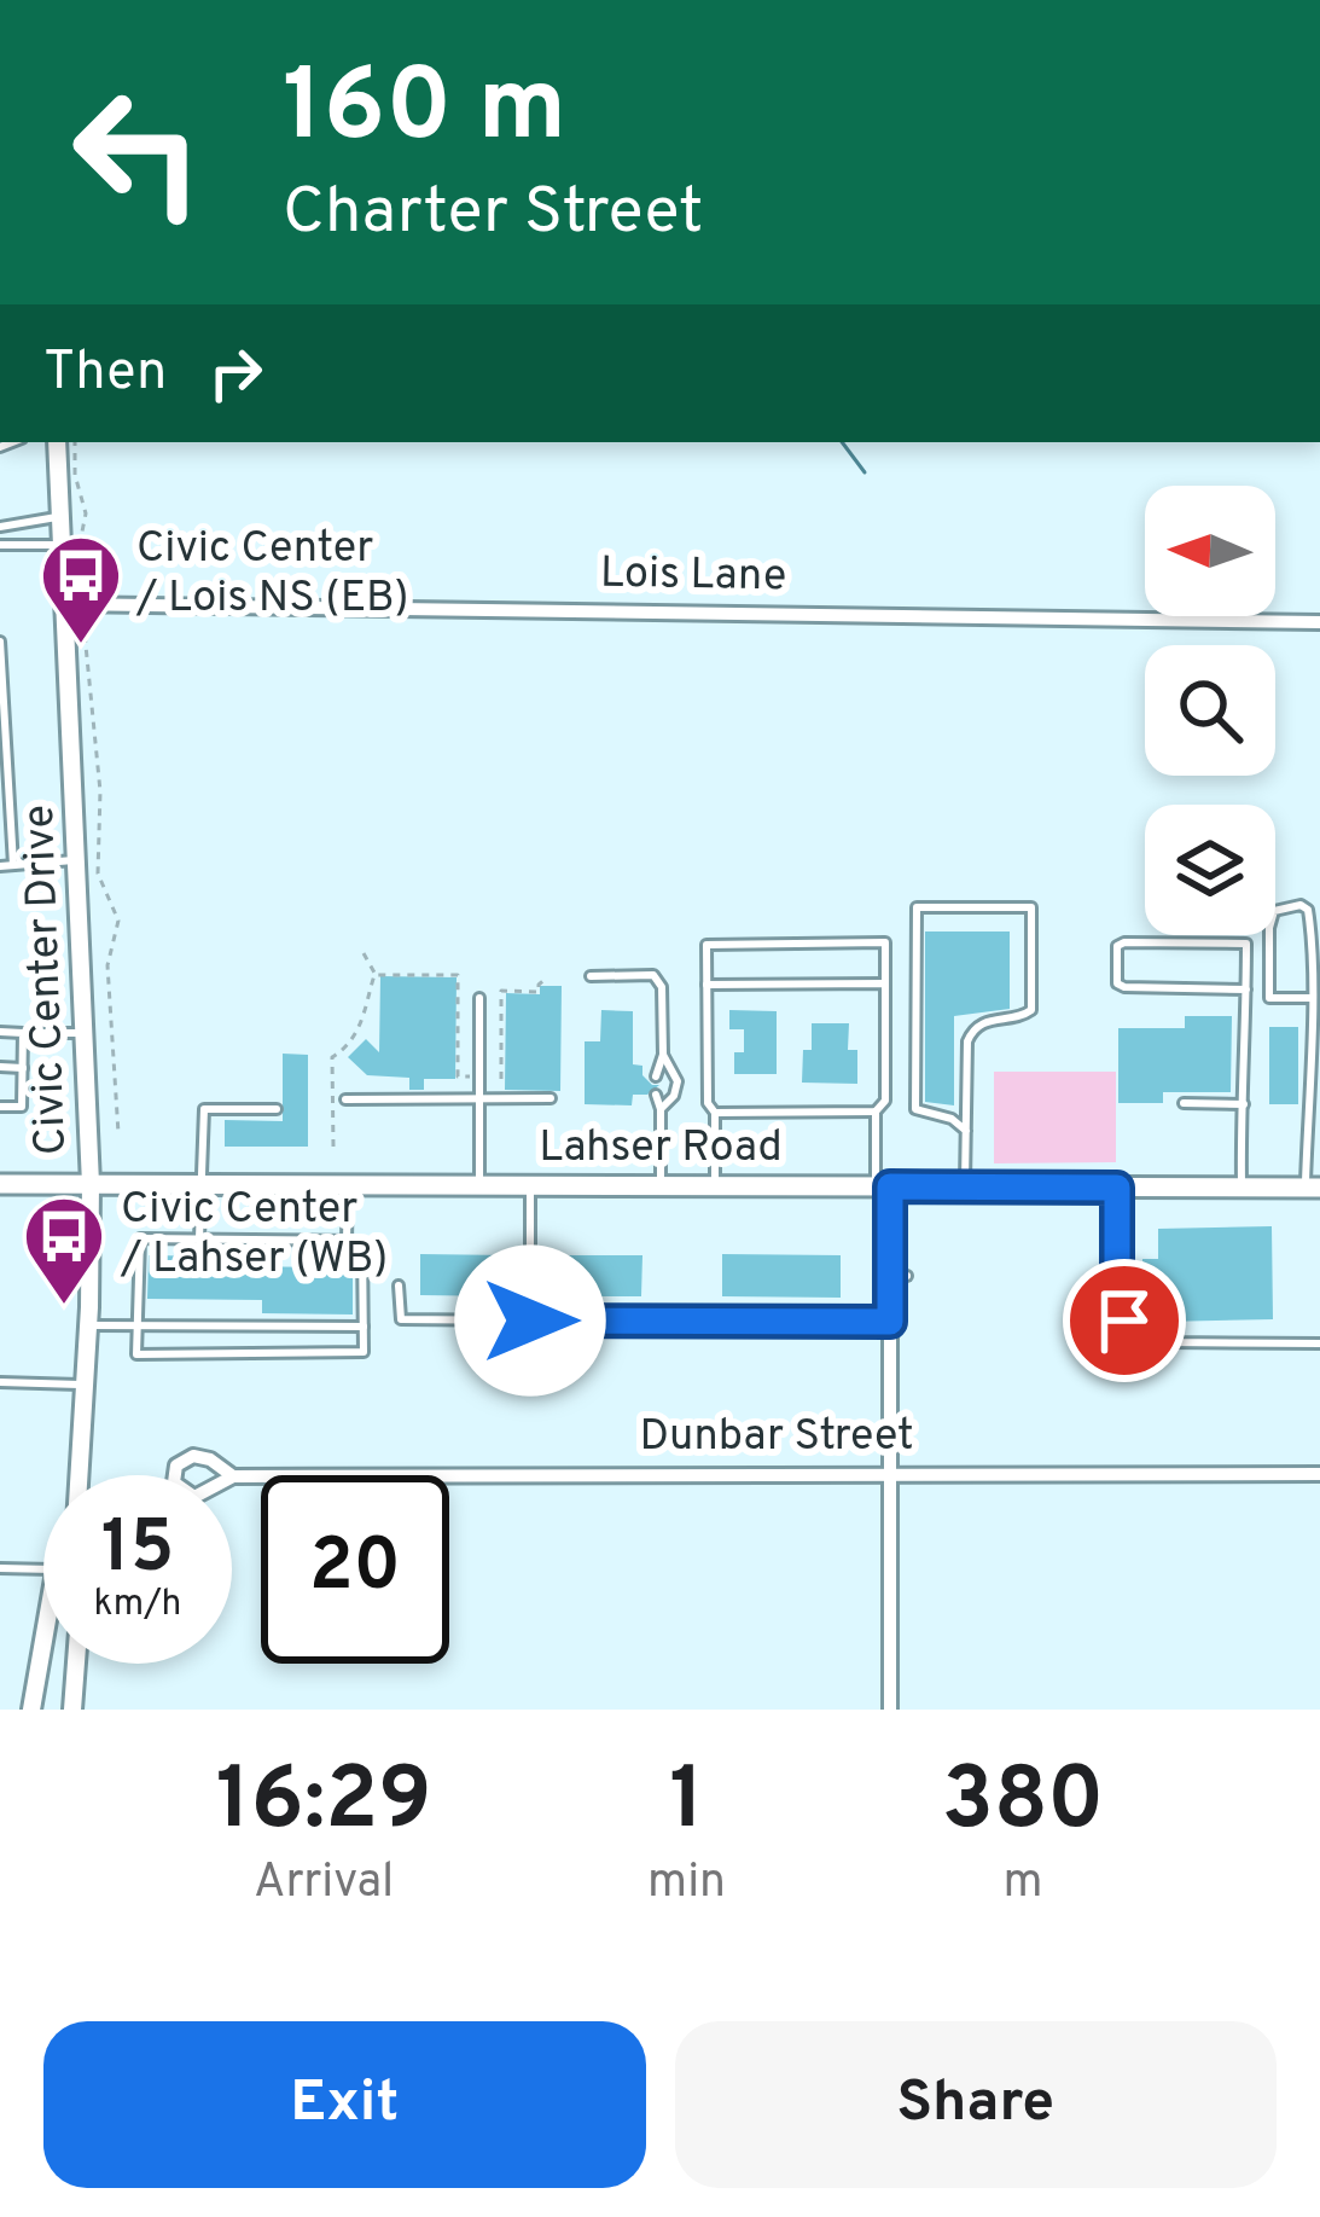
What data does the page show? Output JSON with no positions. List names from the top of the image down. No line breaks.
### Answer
{"streets":{"main road":["Lahser Road"],"street":["Lois Lane","Civic Center Drive","Dunbar Street"]},"crossings":[["Lois Lane","Civic Center Drive"],["Civic Center Drive","Lahser Road"]],"places":{"bus stop":["Civic Center / Lois NS (EB)","Civic Center / Lahser (WB)"]},"north":"left","page":{"turn":["160 m","Charter Street"],"then":"Then","speed":"15 km/h","limit":"20","eta":["16:29","Arrival","1","min","380","m"],"buttons":["Exit","Share"]}}
